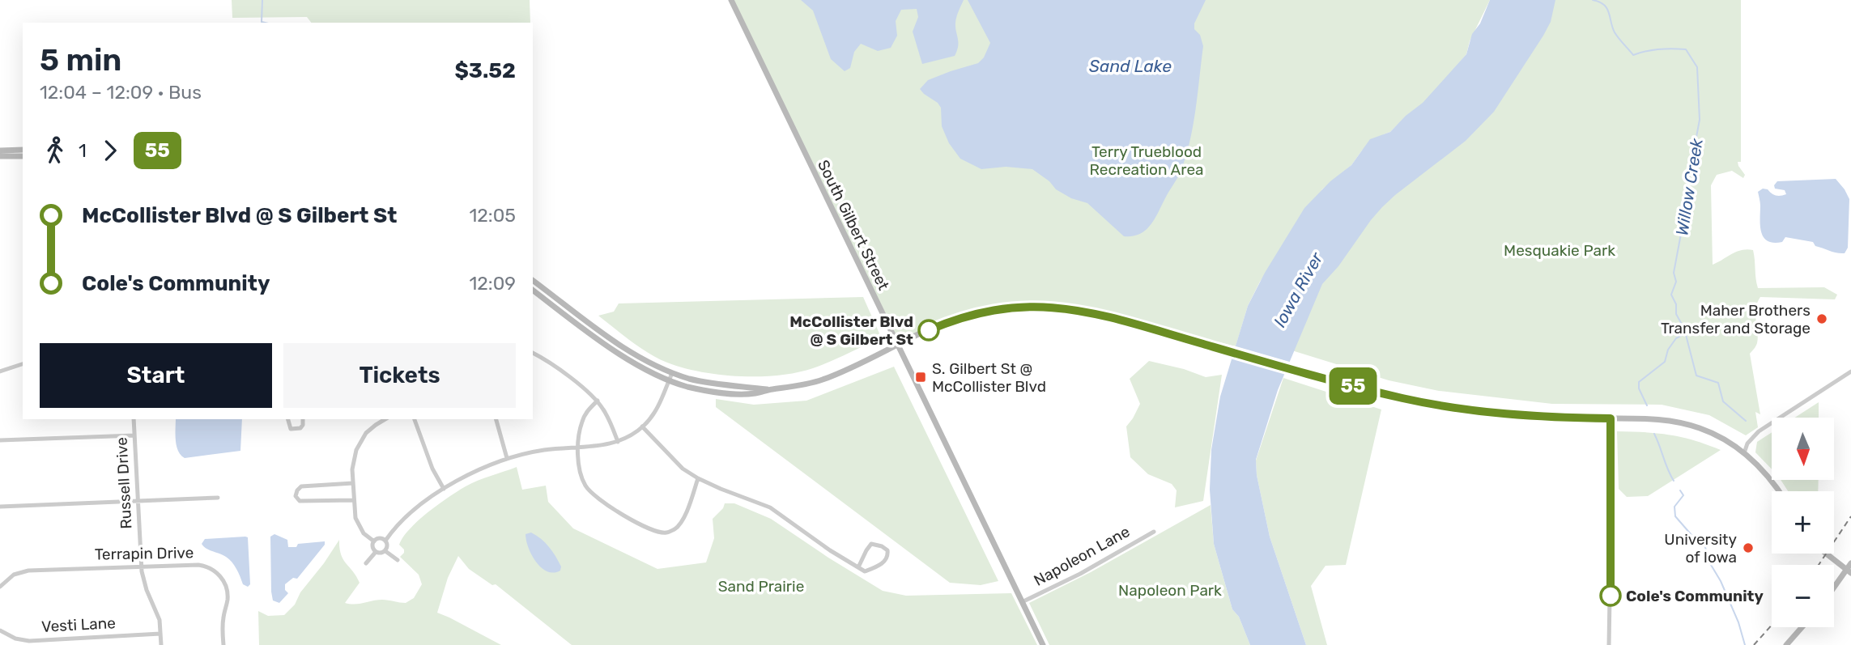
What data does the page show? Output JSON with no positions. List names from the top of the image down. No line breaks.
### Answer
{"streets":{"main road":["South Gilbert Street"],"street":["Russell Drive","Terrapin Drive","Napoleon Lane","Vesti Lane"]},"crossings":[["South Gilbert Street","Napoleon Lane"],["Russell Drive","Terrapin Drive"],["Russell Drive","Vesti Lane"]],"water":["Sand Lake","Willow Creek","Iowa River"],"parks":["Terry Trueblood Recreation Area","Mesquakie Park","Sand Prairie","Napoleon Park"],"places":{"other":["Maher Brothers Transfer and Storage","McCollister Blvd @ S Gilbert St","University of Iowa","Cole's Community"],"transit":["S. Gilbert St @ McCollister Blvd"]},"lines":["bus line 55"],"north":"bottom","page":{"on_map":"55","heading":["5 min","12:04 – 12:09 · Bus","$3.52"],"legs":["1","55"],"list":[{"name":"McCollister Blvd @ S Gilbert St","value":"12:05"},{"name":"Cole's Community","value":"12:09"}],"buttons":["Start","Tickets"],"map_buttons":["+","−"]}}
